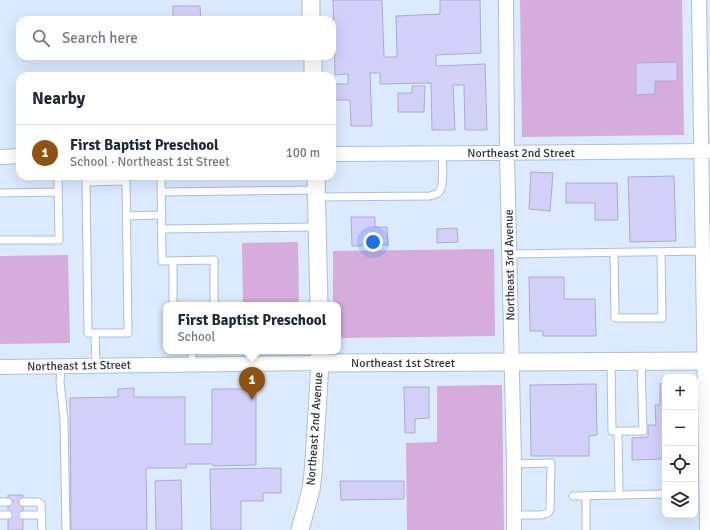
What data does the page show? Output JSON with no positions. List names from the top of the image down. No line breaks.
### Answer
{"streets":{"street":["Northeast 2nd Street","Northeast 3rd Avenue","Northeast 1st Street","Northeast 2nd Avenue"]},"crossings":[["Northeast 2nd Street","Northeast 3rd Avenue"],["Northeast 3rd Avenue","Northeast 1st Street"],["Northeast 1st Street","Northeast 2nd Avenue"]],"page":{"search":"Search here","heading":"Nearby","list":[{"mark":"1","name":"First Baptist Preschool","note":"School · Northeast 1st Street","value":"100 m"}],"popup":["First Baptist Preschool","School"],"pins":"1","map_buttons":["+","−"]}}
